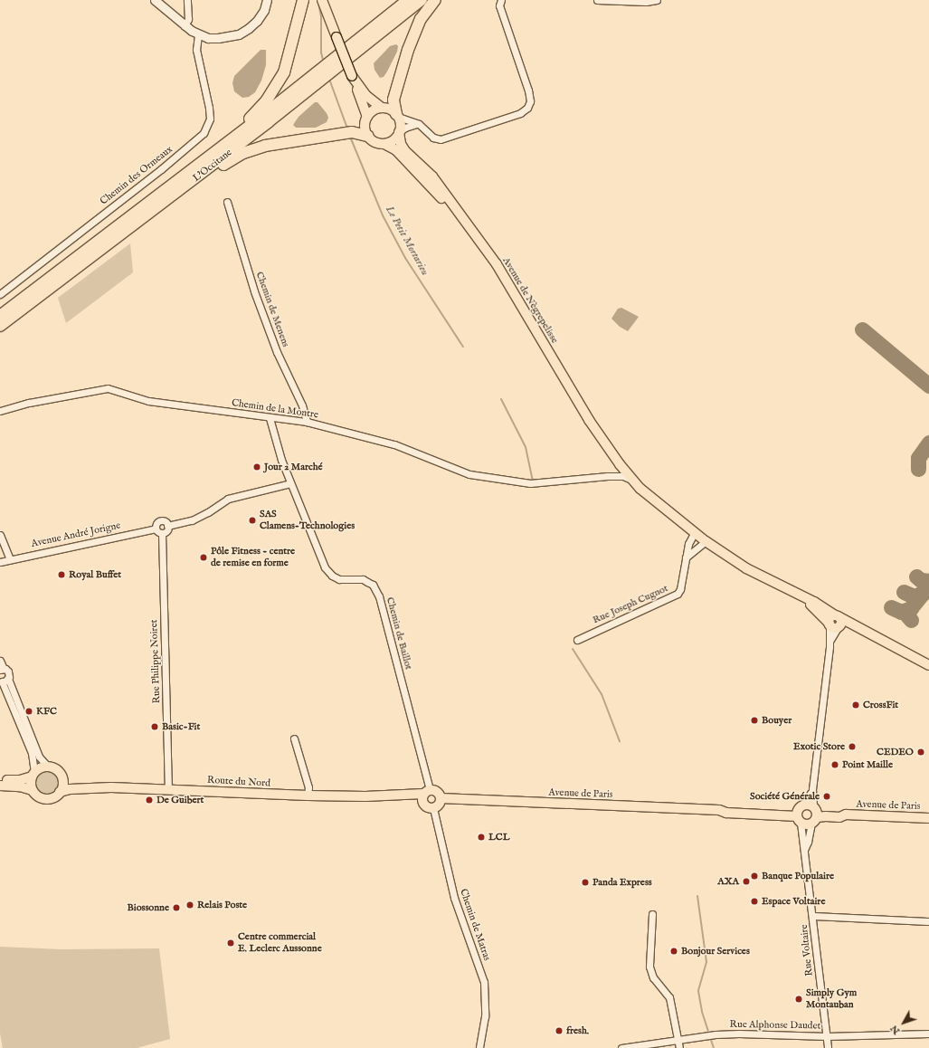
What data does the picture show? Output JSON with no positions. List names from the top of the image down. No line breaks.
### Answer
{"streets":{"highway":["L'Occitane"],"main road":["Avenue de Nègrepelisse","Route du Nord","Avenue de Paris"],"street":["Chemin des Ormeaux","Chemin de Menens","Chemin de la Montre","Avenue André Jorigne","Rue Joseph Cugnot","Chemin de Baillot","Rue Philippe Noiret","Chemin de Matras","Rue Voltaire","Rue Alphonse Daudet"]},"crossings":[["Avenue de Nègrepelisse","Chemin de la Montre"],["Avenue de Nègrepelisse","Rue Joseph Cugnot"],["Avenue de Nègrepelisse","Rue Voltaire"],["Chemin de Menens","Chemin de la Montre"],["Chemin de la Montre","Chemin de Baillot"],["Avenue André Jorigne","Rue Philippe Noiret"],["Chemin de Baillot","Route du Nord"],["Rue Philippe Noiret","Route du Nord"],["Avenue de Paris","Rue Voltaire"],["Rue Voltaire","Rue Alphonse Daudet"]],"water":["Le Petit Mortarieu"],"places":["Jour 2 Marché","SAS Clamens-Technologies","Pôle Fitness - centre de remise en forme","Royal Buffet","CrossFit","KFC","Bouyer","Basic-Fit","Exotic Store","CEDEO","Point Maille","Société Générale","De Guibert","LCL","Banque Populaire","AXA","Panda Express","Espace Voltaire","Relais Poste","Biossonne","Centre commercial E. Leclerc Aussonne","Bonjour Services","Simply Gym Montauban","fresh."],"north":"bottom left"}
